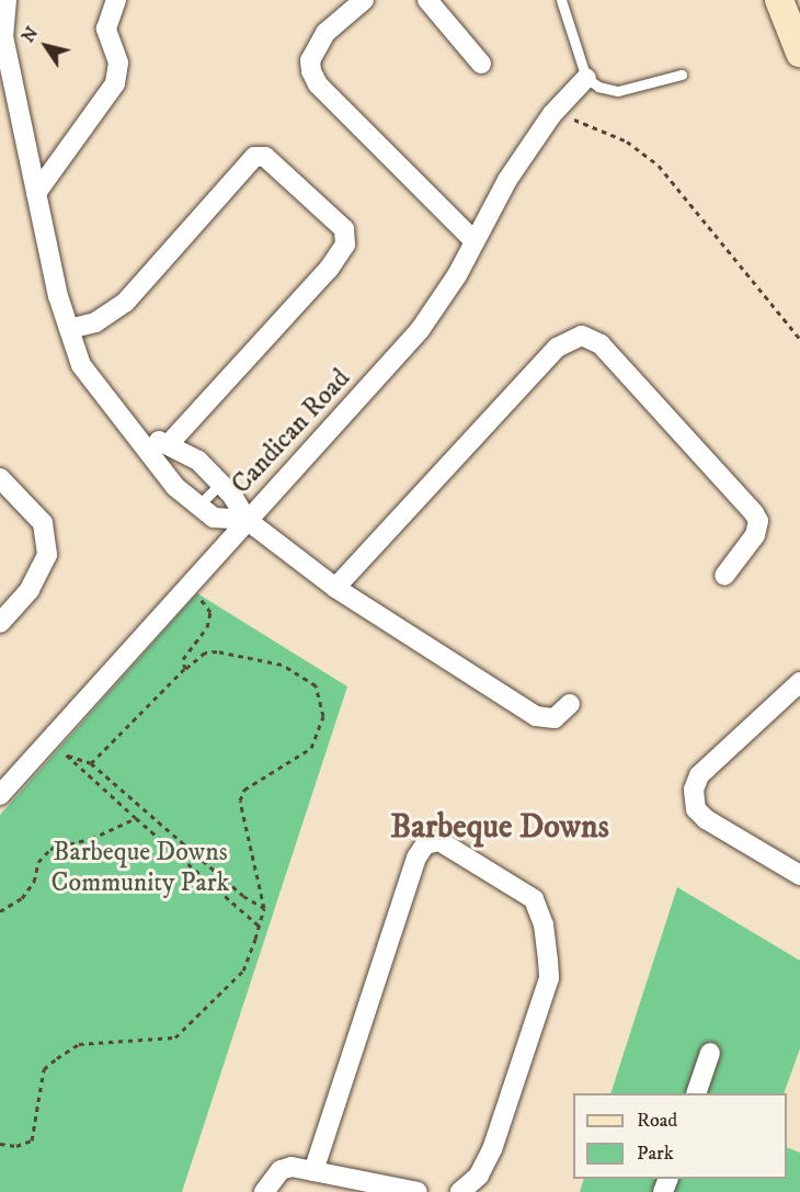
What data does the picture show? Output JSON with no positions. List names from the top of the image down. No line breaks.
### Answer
{"streets":{"street":["Candican Road"]},"districts":["Barbeque Downs"],"parks":["Barbeque Downs Community Park"],"legend":["Road","Park"],"north":"top left"}
